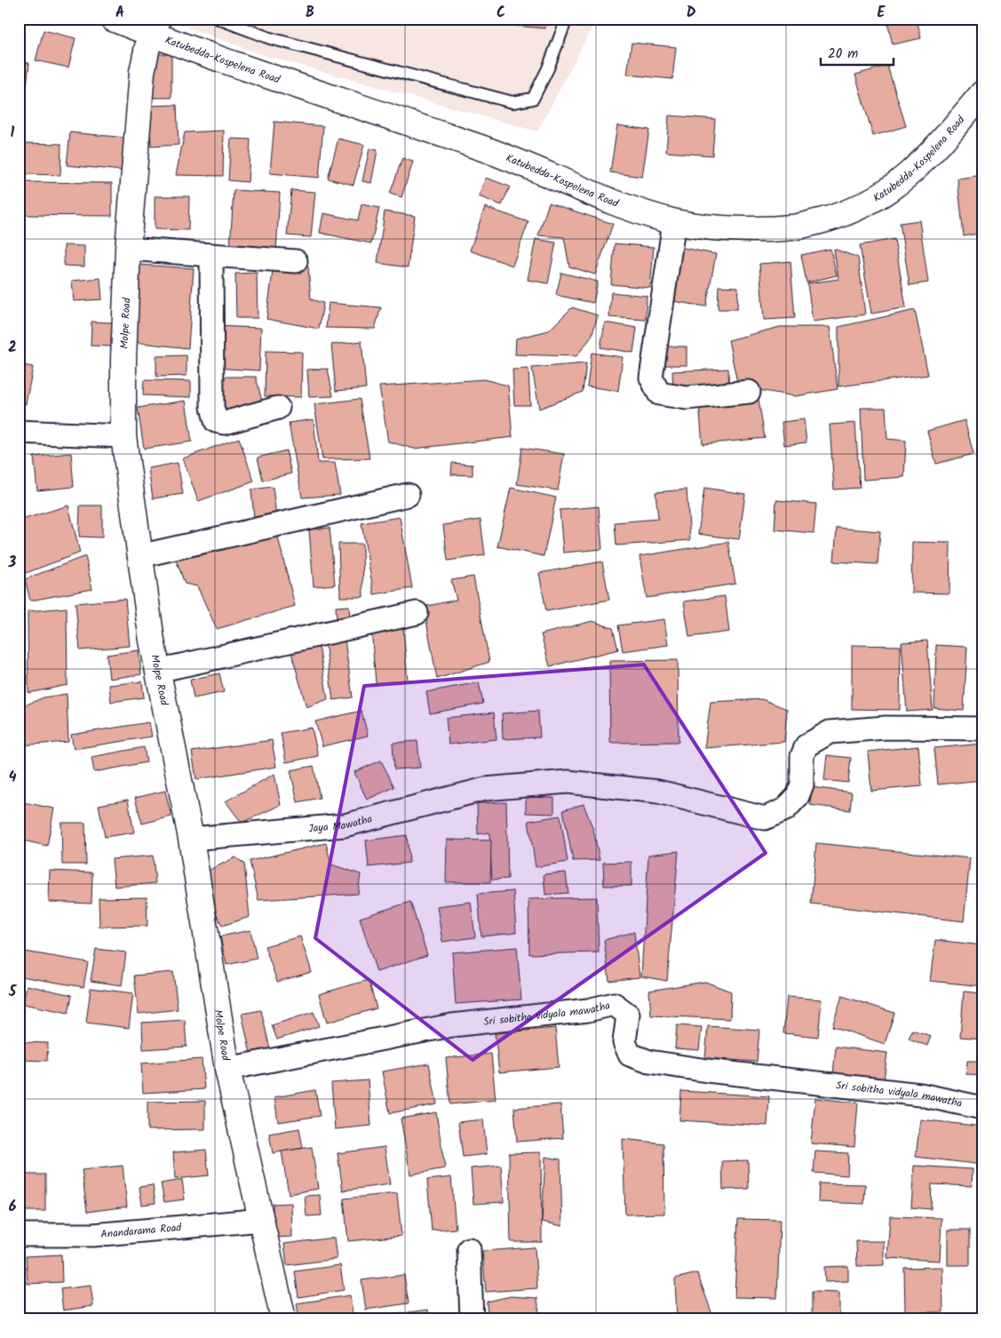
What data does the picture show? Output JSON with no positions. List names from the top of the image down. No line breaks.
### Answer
{"streets":{"street":["Katubedda-Kospelena Road","Molpe Road","Jaya Mawatha","Sri sobitha vidyala mawatha","Anandarama Road"]},"crossings":[["Katubedda-Kospelena Road","Molpe Road"],["Molpe Road","Jaya Mawatha"],["Molpe Road","Sri sobitha vidyala mawatha"],["Molpe Road","Anandarama Road"]],"scale_bar":"20 m","grid":{"columns":["A","B","C","D","E"],"rows":["1","2","3","4","5","6"]}}
